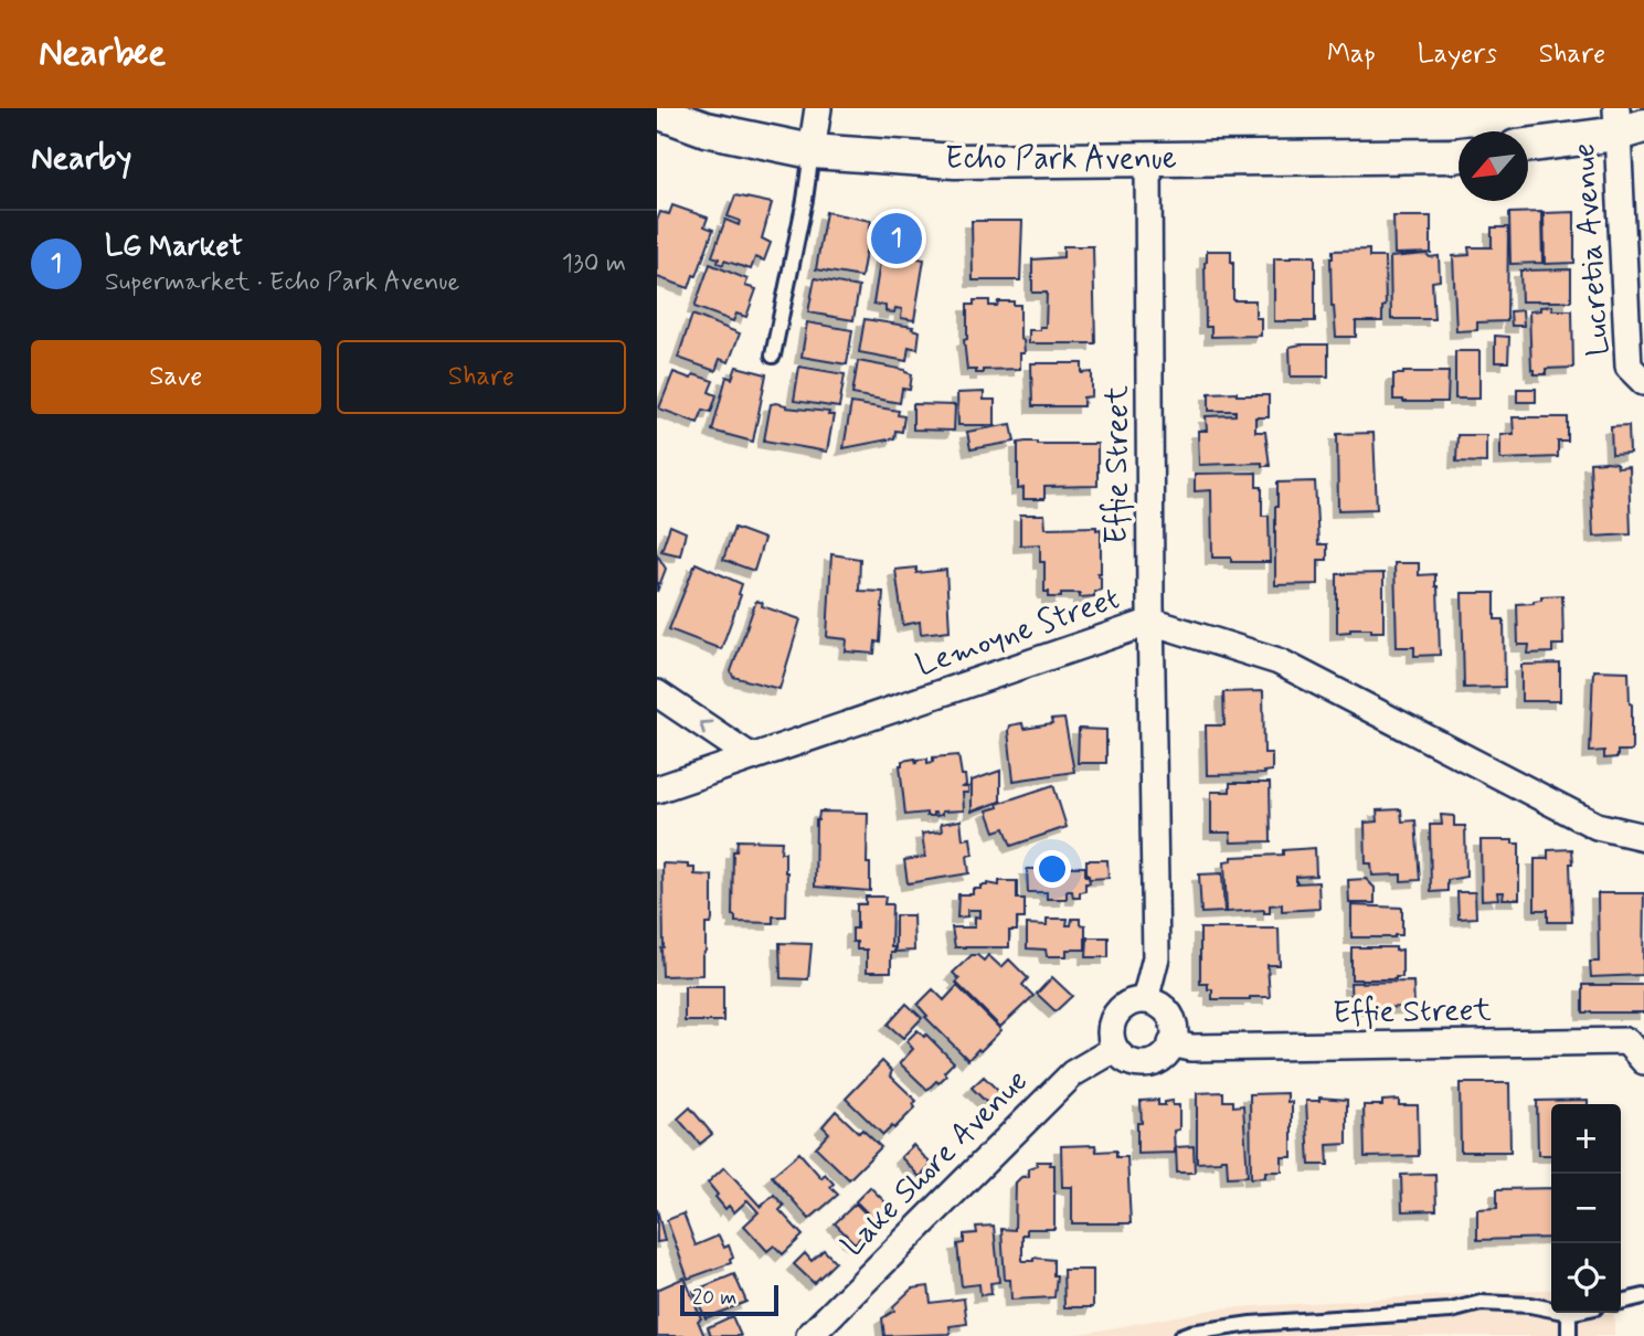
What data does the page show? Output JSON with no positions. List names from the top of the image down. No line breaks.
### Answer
{"streets":{"street":["Echo Park Avenue","Lucretia Avenue","Effie Street","Lemoyne Street","Lake Shore Avenue"]},"crossings":[["Echo Park Avenue","Effie Street"],["Effie Street","Lemoyne Street"],["Effie Street","Lake Shore Avenue"]],"scale_bar":"20 m","north":"bottom left","page":{"header":"Nearbee","nav":["Map","Layers","Share"],"heading":"Nearby","list":[{"mark":"1","name":"LG Market","note":"Supermarket · Echo Park Avenue","value":"130 m"}],"pins":"1","buttons":["Save","Share"],"map_buttons":["+","−"],"scale":"20 m"}}
